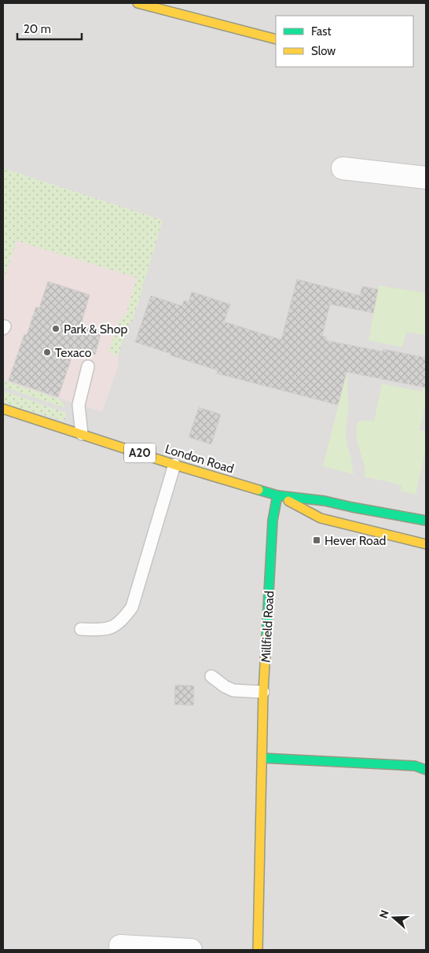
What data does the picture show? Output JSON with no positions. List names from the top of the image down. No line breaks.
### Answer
{"streets":{"street":["A20","London Road","Millfield Road"]},"crossings":[["London Road","Millfield Road"]],"places":{"other":["Park & Shop","Texaco"],"transit":["Hever Road"]},"legend":["Fast","Slow"],"scale_bar":"20 m","north":"left"}
